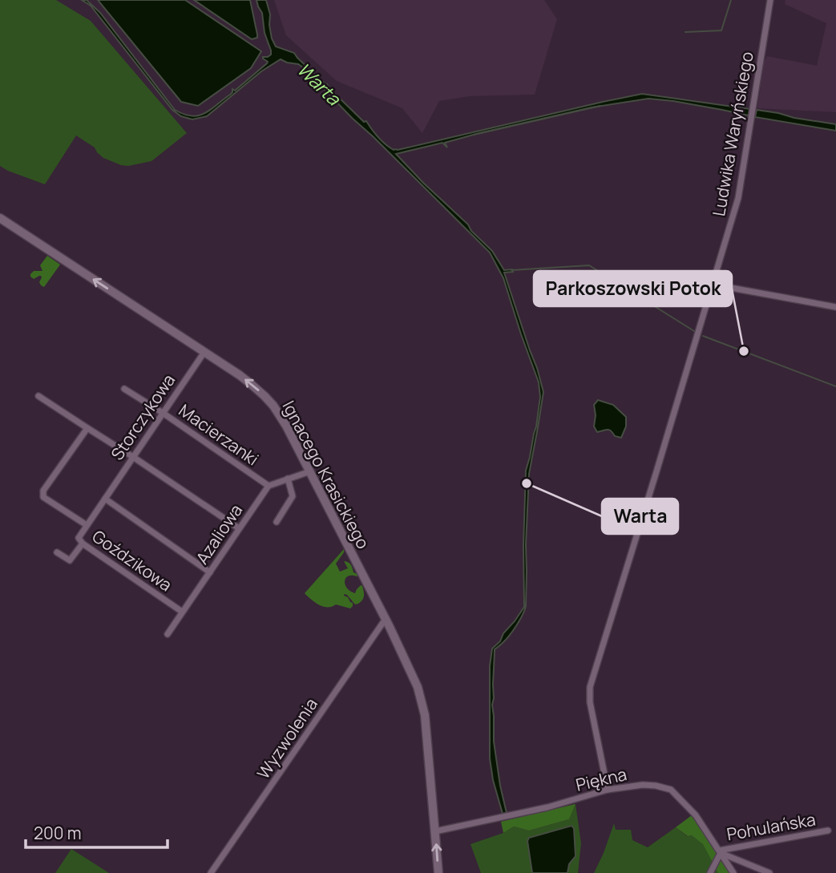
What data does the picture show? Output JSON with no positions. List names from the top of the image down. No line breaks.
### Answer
{"streets":{"street":["Ludwika Waryńskiego","Storczykowa","Macierzanki","Ignacego Krasickiego","Azaliowa","Goździkowa","Wyzwolenia","Piękna","Pohulańska"]},"crossings":[["Ludwika Waryńskiego","Piękna"],["Storczykowa","Macierzanki"],["Storczykowa","Ignacego Krasickiego"],["Storczykowa","Goździkowa"],["Macierzanki","Azaliowa"],["Ignacego Krasickiego","Wyzwolenia"],["Ignacego Krasickiego","Piękna"],["Azaliowa","Goździkowa"],["Piękna","Pohulańska"]],"one_way":["Ignacego Krasickiego"],"water":["Warta"],"places":["Parkoszowski Potok","Warta"],"scale_bar":"200 m"}
